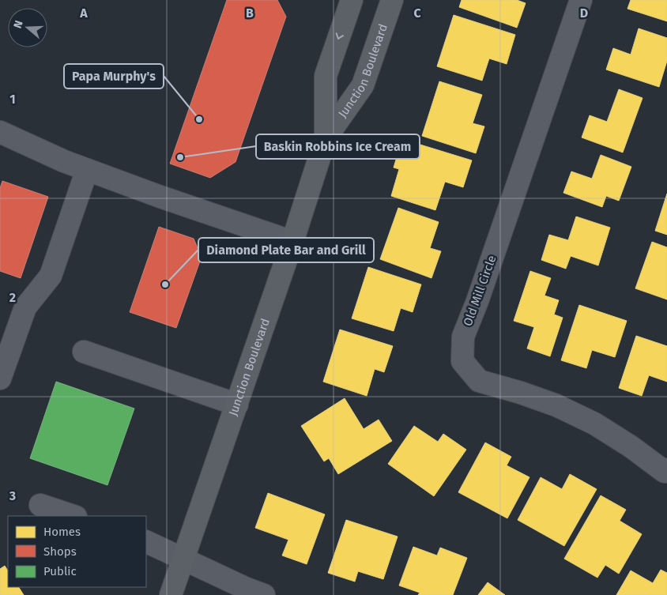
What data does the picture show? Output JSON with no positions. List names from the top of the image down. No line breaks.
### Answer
{"streets":{"main road":["Junction Boulevard"],"street":["Old Mill Circle"]},"places":["Papa Murphy's","Baskin Robbins Ice Cream","Diamond Plate Bar and Grill"],"legend":["Homes","Shops","Public"],"north":"left","grid":{"columns":["A","B","C","D"],"rows":["1","2","3"]}}
